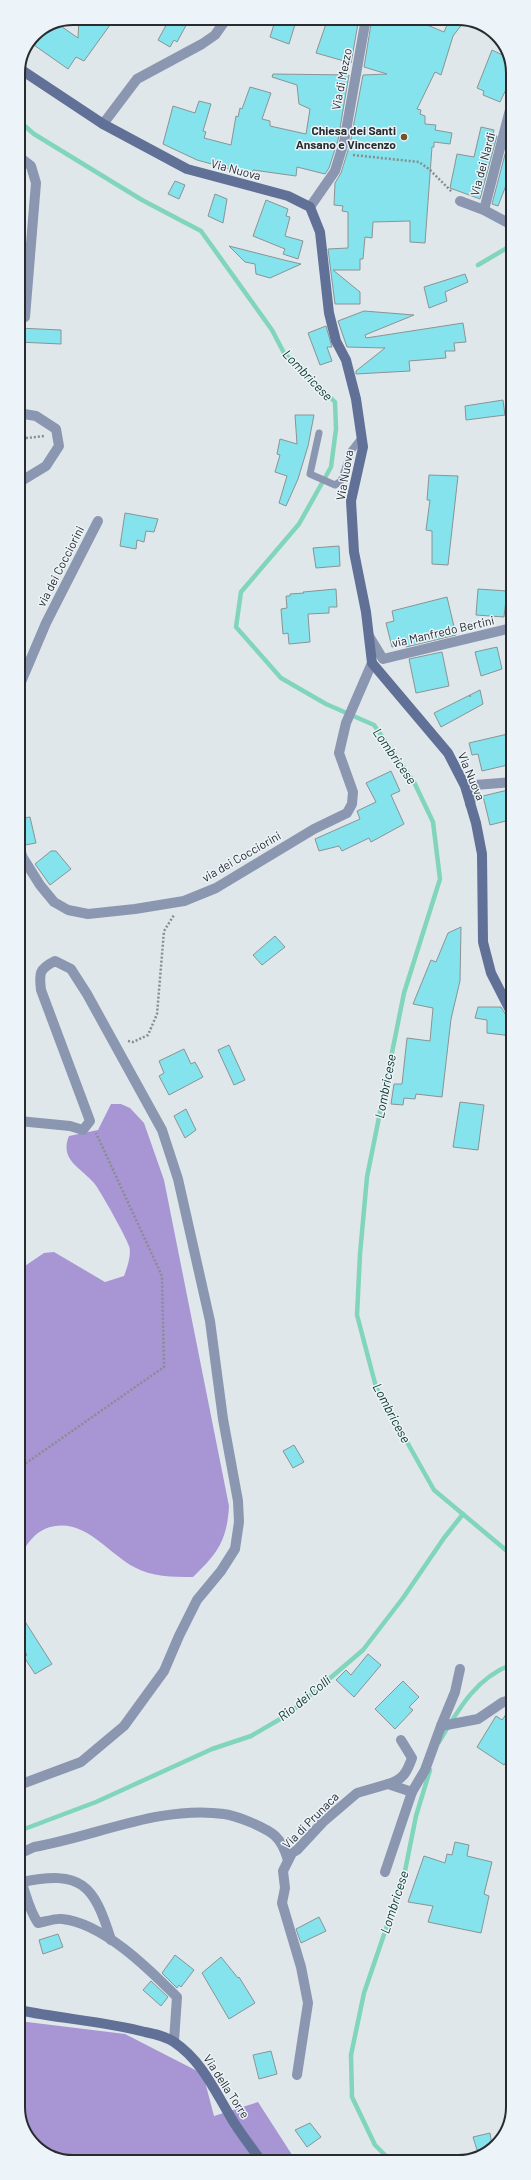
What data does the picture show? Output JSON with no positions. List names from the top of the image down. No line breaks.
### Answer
{"streets":{"street":["Via di Mezzo","Via dei Nardi","Via Nuova","via dei Cocciorini","via Manfredo Bertini","Via di Prunaca","Via della Torre"]},"crossings":[["Via di Mezzo","Via Nuova"],["Via Nuova","via dei Cocciorini"],["Via Nuova","via Manfredo Bertini"]],"water":["Lombricese","Rio dei Colli"],"places":["Chiesa dei Santi Ansano e Vincenzo"]}
